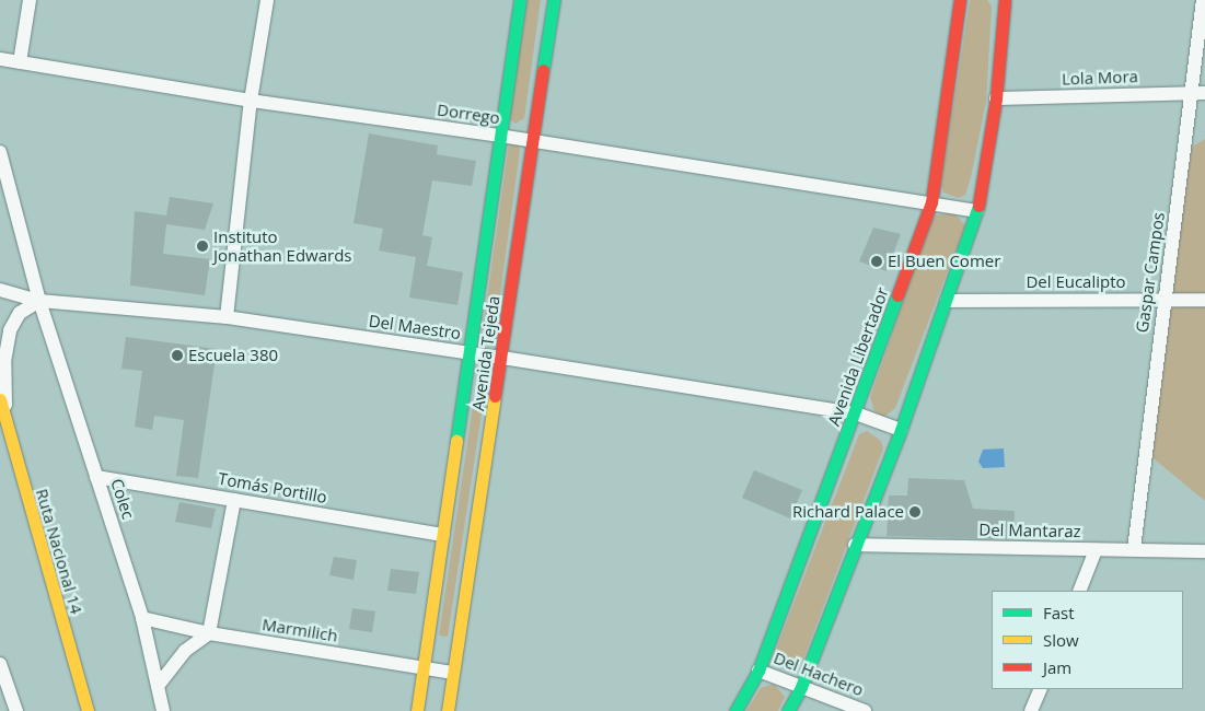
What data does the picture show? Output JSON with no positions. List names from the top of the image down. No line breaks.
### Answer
{"streets":{"main road":["Avenida Tejeda","Avenida Libertador","Ruta Nacional 14"],"street":["Lola Mora","Dorrego","Gaspar Campos","Del Eucalipto","Del Maestro","Tomás Portillo","Colec","Del Mantaraz","Marmilich","Del Hachero"]},"crossings":[["Lola Mora","Gaspar Campos"],["Dorrego","Avenida Tejeda"],["Dorrego","Avenida Libertador"],["Gaspar Campos","Del Eucalipto"],["Gaspar Campos","Del Mantaraz"],["Del Maestro","Avenida Tejeda"],["Del Maestro","Avenida Libertador"],["Del Maestro","Colec"],["Avenida Tejeda","Tomás Portillo"],["Avenida Tejeda","Marmilich"],["Avenida Libertador","Del Hachero"],["Tomás Portillo","Colec"],["Colec","Marmilich"]],"places":["Instituto Jonathan Edwards","El Buen Comer","Escuela 380","Richard Palace"],"legend":["Fast","Slow","Jam"]}
